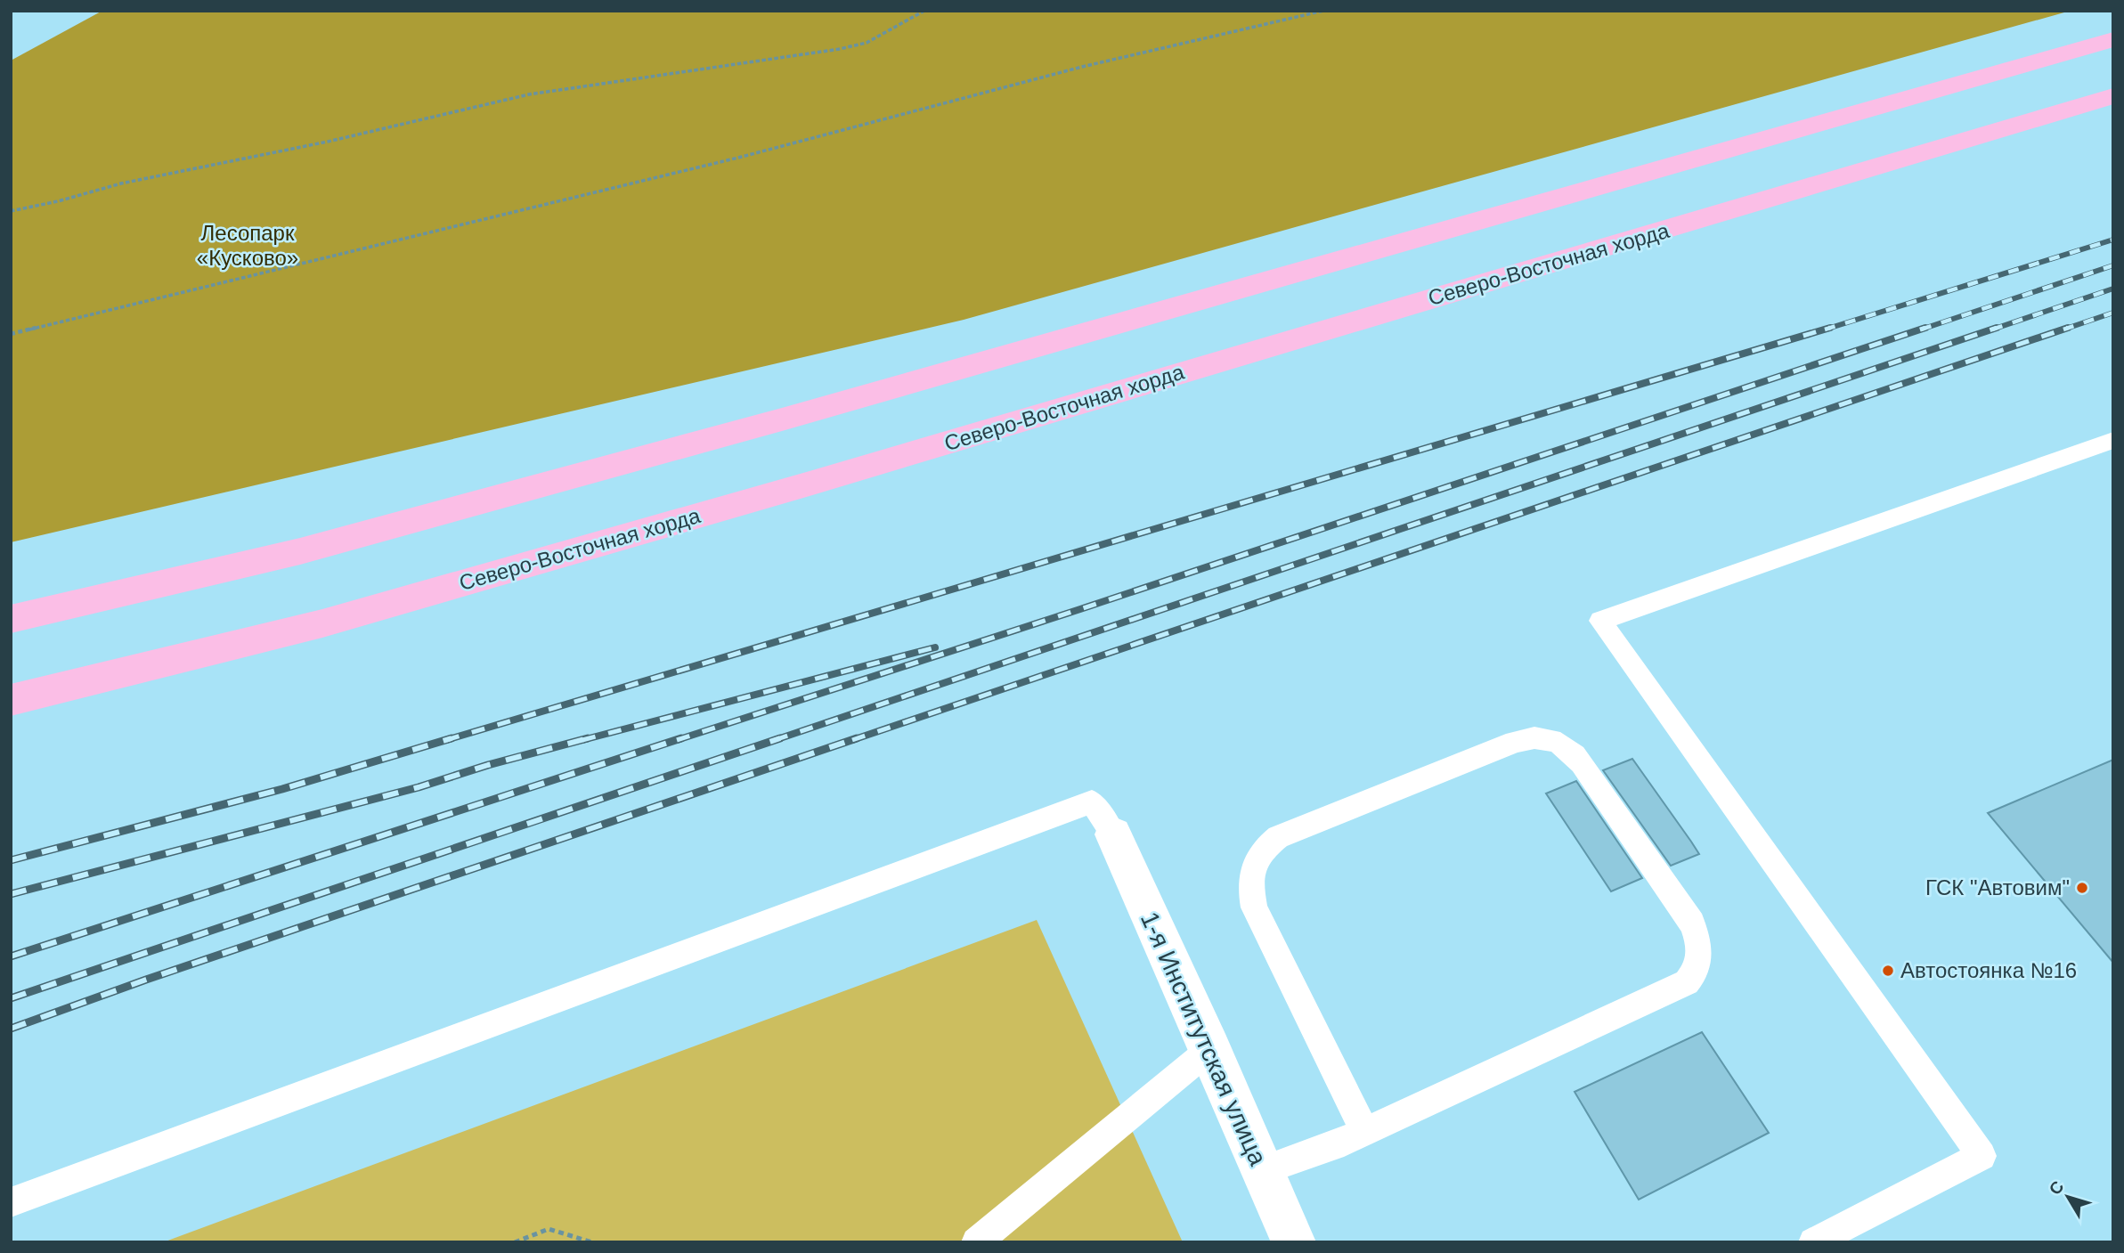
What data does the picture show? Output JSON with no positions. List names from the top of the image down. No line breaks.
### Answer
{"streets":{"main road":["Северо-Восточная хорда"],"street":["1-я Институтская улица"]},"parks":["Лесопарк «Кусково»"],"places":["ГСК \"Автовим\"","Автостоянка №16"],"north":"top left"}
